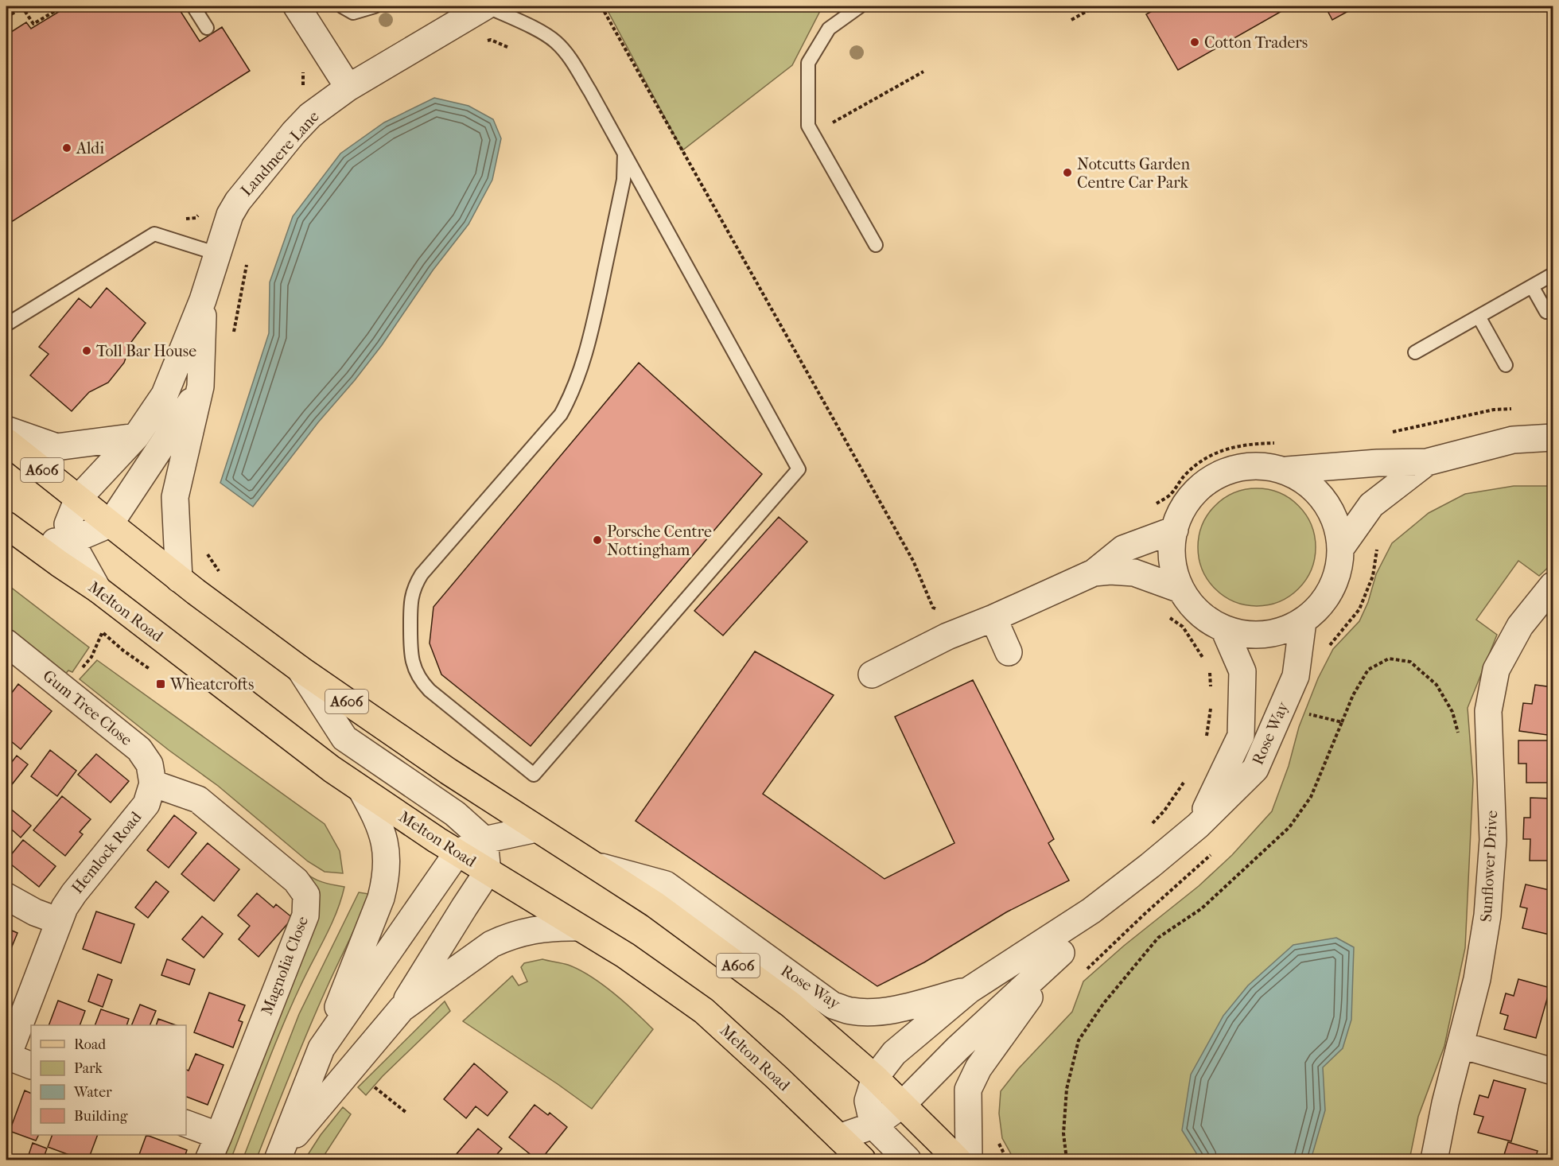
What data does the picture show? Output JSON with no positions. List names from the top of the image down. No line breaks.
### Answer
{"streets":{"main road":["A606","Melton Road"],"street":["Landmere Lane","Gum Tree Close","Rose Way","Hemlock Road","Sunflower Drive","Magnolia Close"]},"crossings":[["Landmere Lane","Melton Road"],["Melton Road","Rose Way"],["Gum Tree Close","Hemlock Road"],["Gum Tree Close","Magnolia Close"],["Hemlock Road","Magnolia Close"]],"places":{"other":["Cotton Traders","Aldi","Notcutts Garden Centre Car Park","Toll Bar House","Porsche Centre Nottingham"],"transit":["Wheatcrofts"]},"legend":["Road","Park","Water","Building"]}
